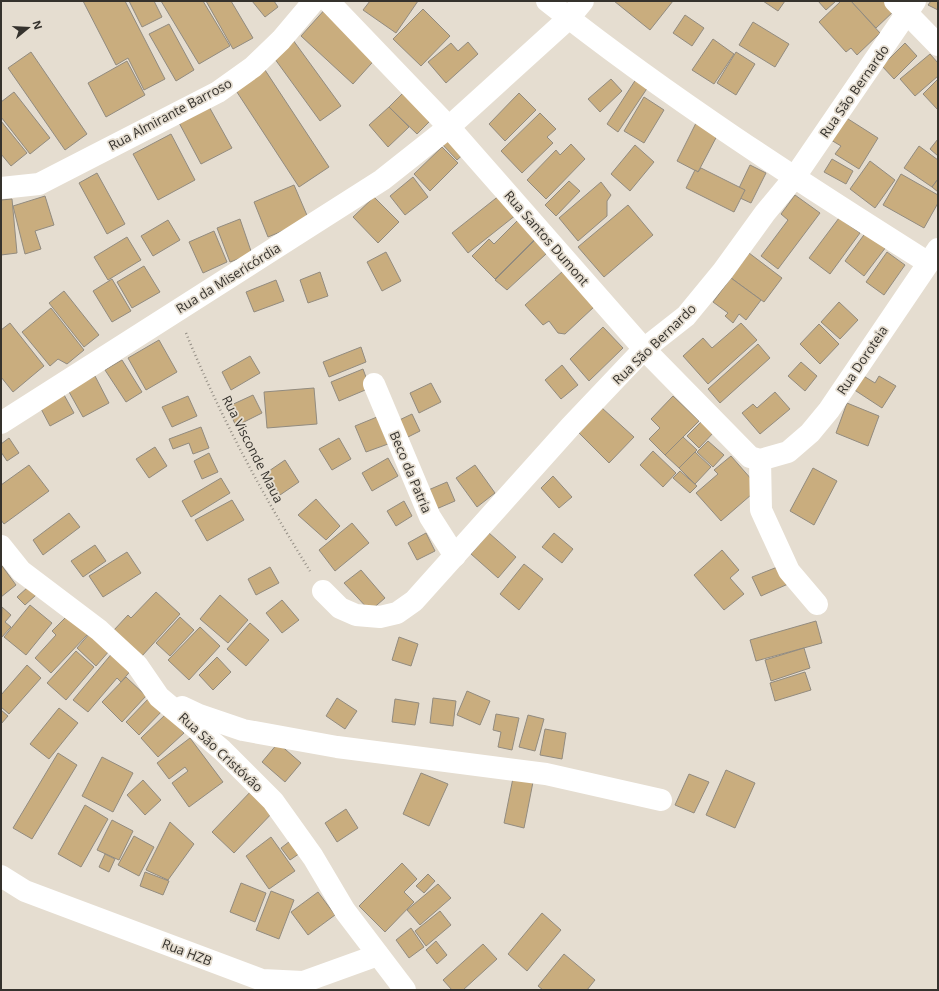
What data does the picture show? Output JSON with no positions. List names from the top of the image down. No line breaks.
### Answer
{"streets":{"street":["Rua São Bernardo","Rua Almirante Barroso","Rua Santos Dumont","Rua da Misericórdia","Rua Doroteia","Beco da Patria","Rua São Cristóvão","Rua HZB"],"path":["Rua Visconde Maua"]},"crossings":[["Rua São Bernardo","Rua Santos Dumont"],["Rua São Bernardo","Rua Visconde Maua"],["Rua São Bernardo","Beco da Patria"],["Rua Santos Dumont","Rua da Misericórdia"],["Rua Santos Dumont","Rua Doroteia"],["Rua da Misericórdia","Rua Visconde Maua"],["Rua São Cristóvão","Rua HZB"]],"north":"right"}
